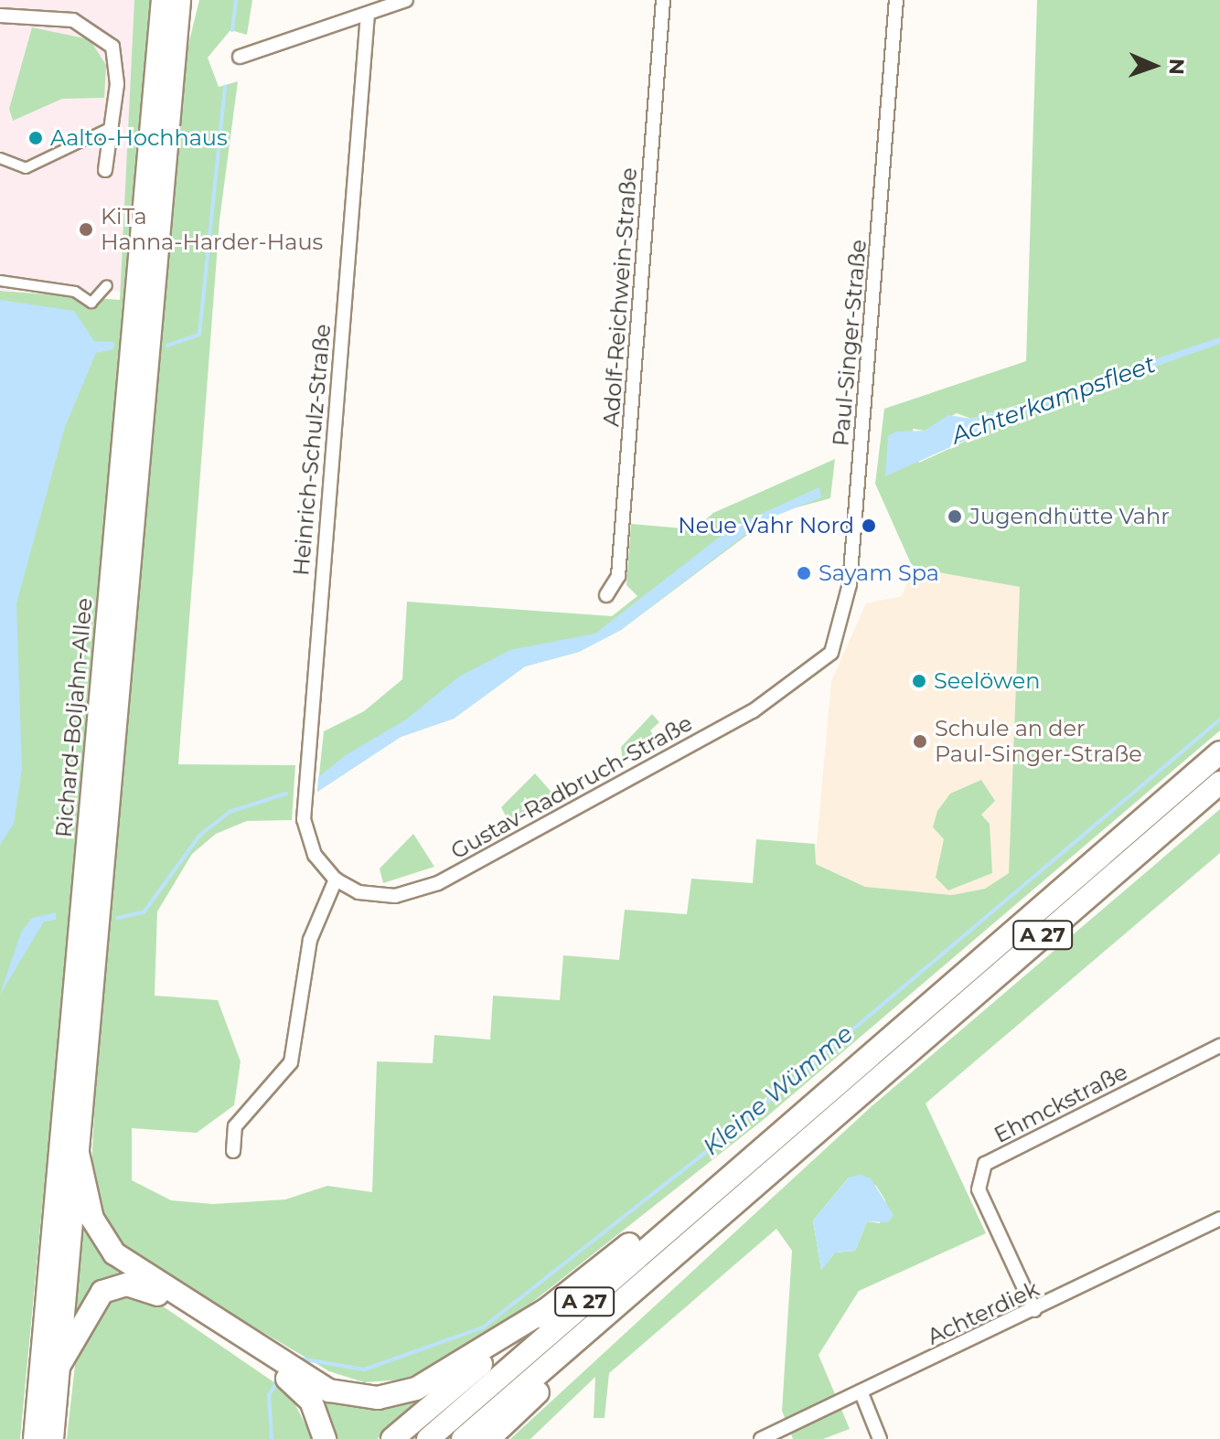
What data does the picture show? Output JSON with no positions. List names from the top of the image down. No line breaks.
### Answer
{"streets":{"highway":["A 27"],"main road":["Richard-Boljahn-Allee"],"street":["Adolf-Reichwein-Straße","Paul-Singer-Straße","Heinrich-Schulz-Straße","Gustav-Radbruch-Straße","Ehmckstraße","Achterdiek"]},"crossings":[["Paul-Singer-Straße","Gustav-Radbruch-Straße"],["Heinrich-Schulz-Straße","Gustav-Radbruch-Straße"],["Ehmckstraße","Achterdiek"]],"water":["Achterkampsfleet","Kleine Wümme"],"places":["Aalto-Hochhaus","KiTa Hanna-Harder-Haus","Jugendhütte Vahr","Neue Vahr Nord","Sayam Spa","Seelöwen","Schule an der Paul-Singer-Straße"],"north":"right"}
